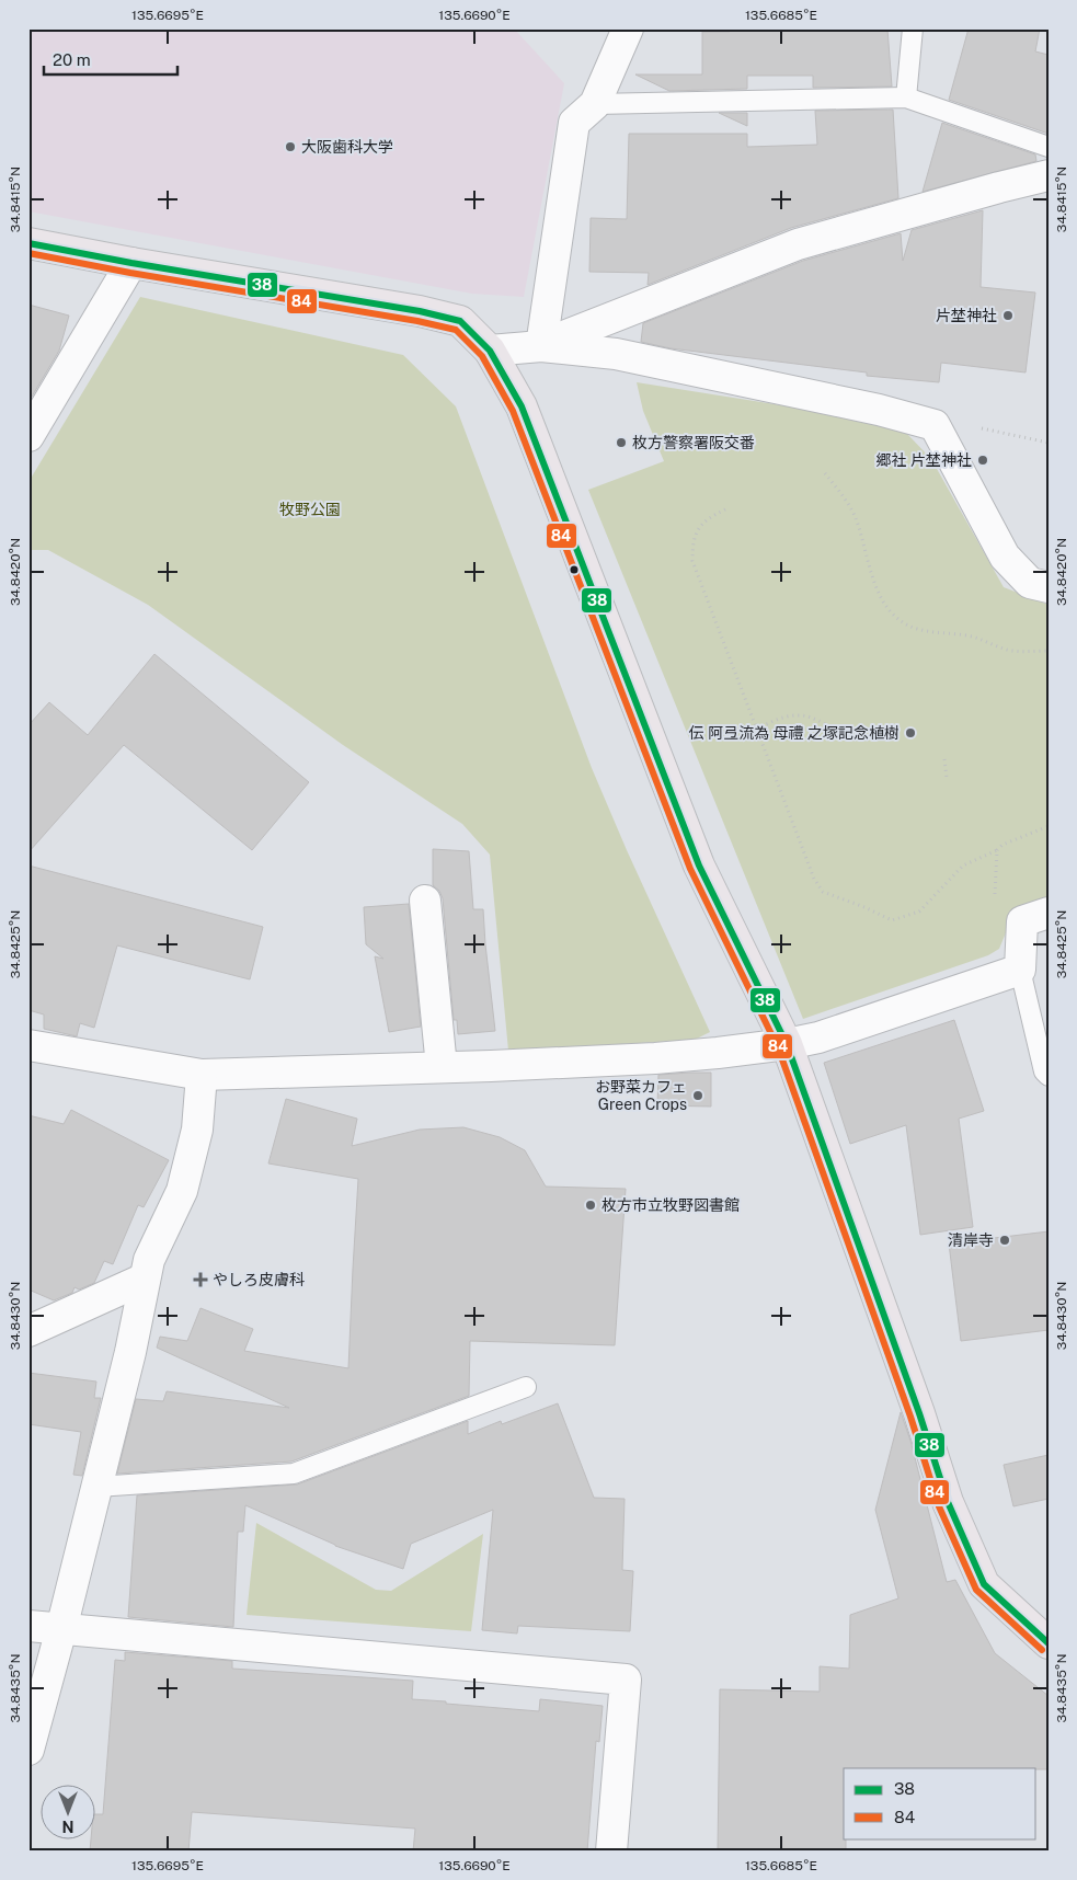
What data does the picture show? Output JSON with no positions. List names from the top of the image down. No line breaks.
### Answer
{"parks":["牧野公園"],"places":{"other":["大阪歯科大学","片埜神社","枚方警察署阪交番","郷社 片埜神社","伝 阿弖流為 母禮 之塚記念植樹","お野菜カフェ Green Crops","枚方市立牧野図書館","清岸寺"],"health":["やしろ皮膚科"]},"lines":["transit line 38","transit line 84"],"legend":["38","84"],"scale_bar":"20 m","north":"bottom","coordinates":["135.6695°E","135.6690°E","135.6685°E","34.8415°N","34.8420°N","34.8425°N","34.8430°N","34.8435°N"]}
